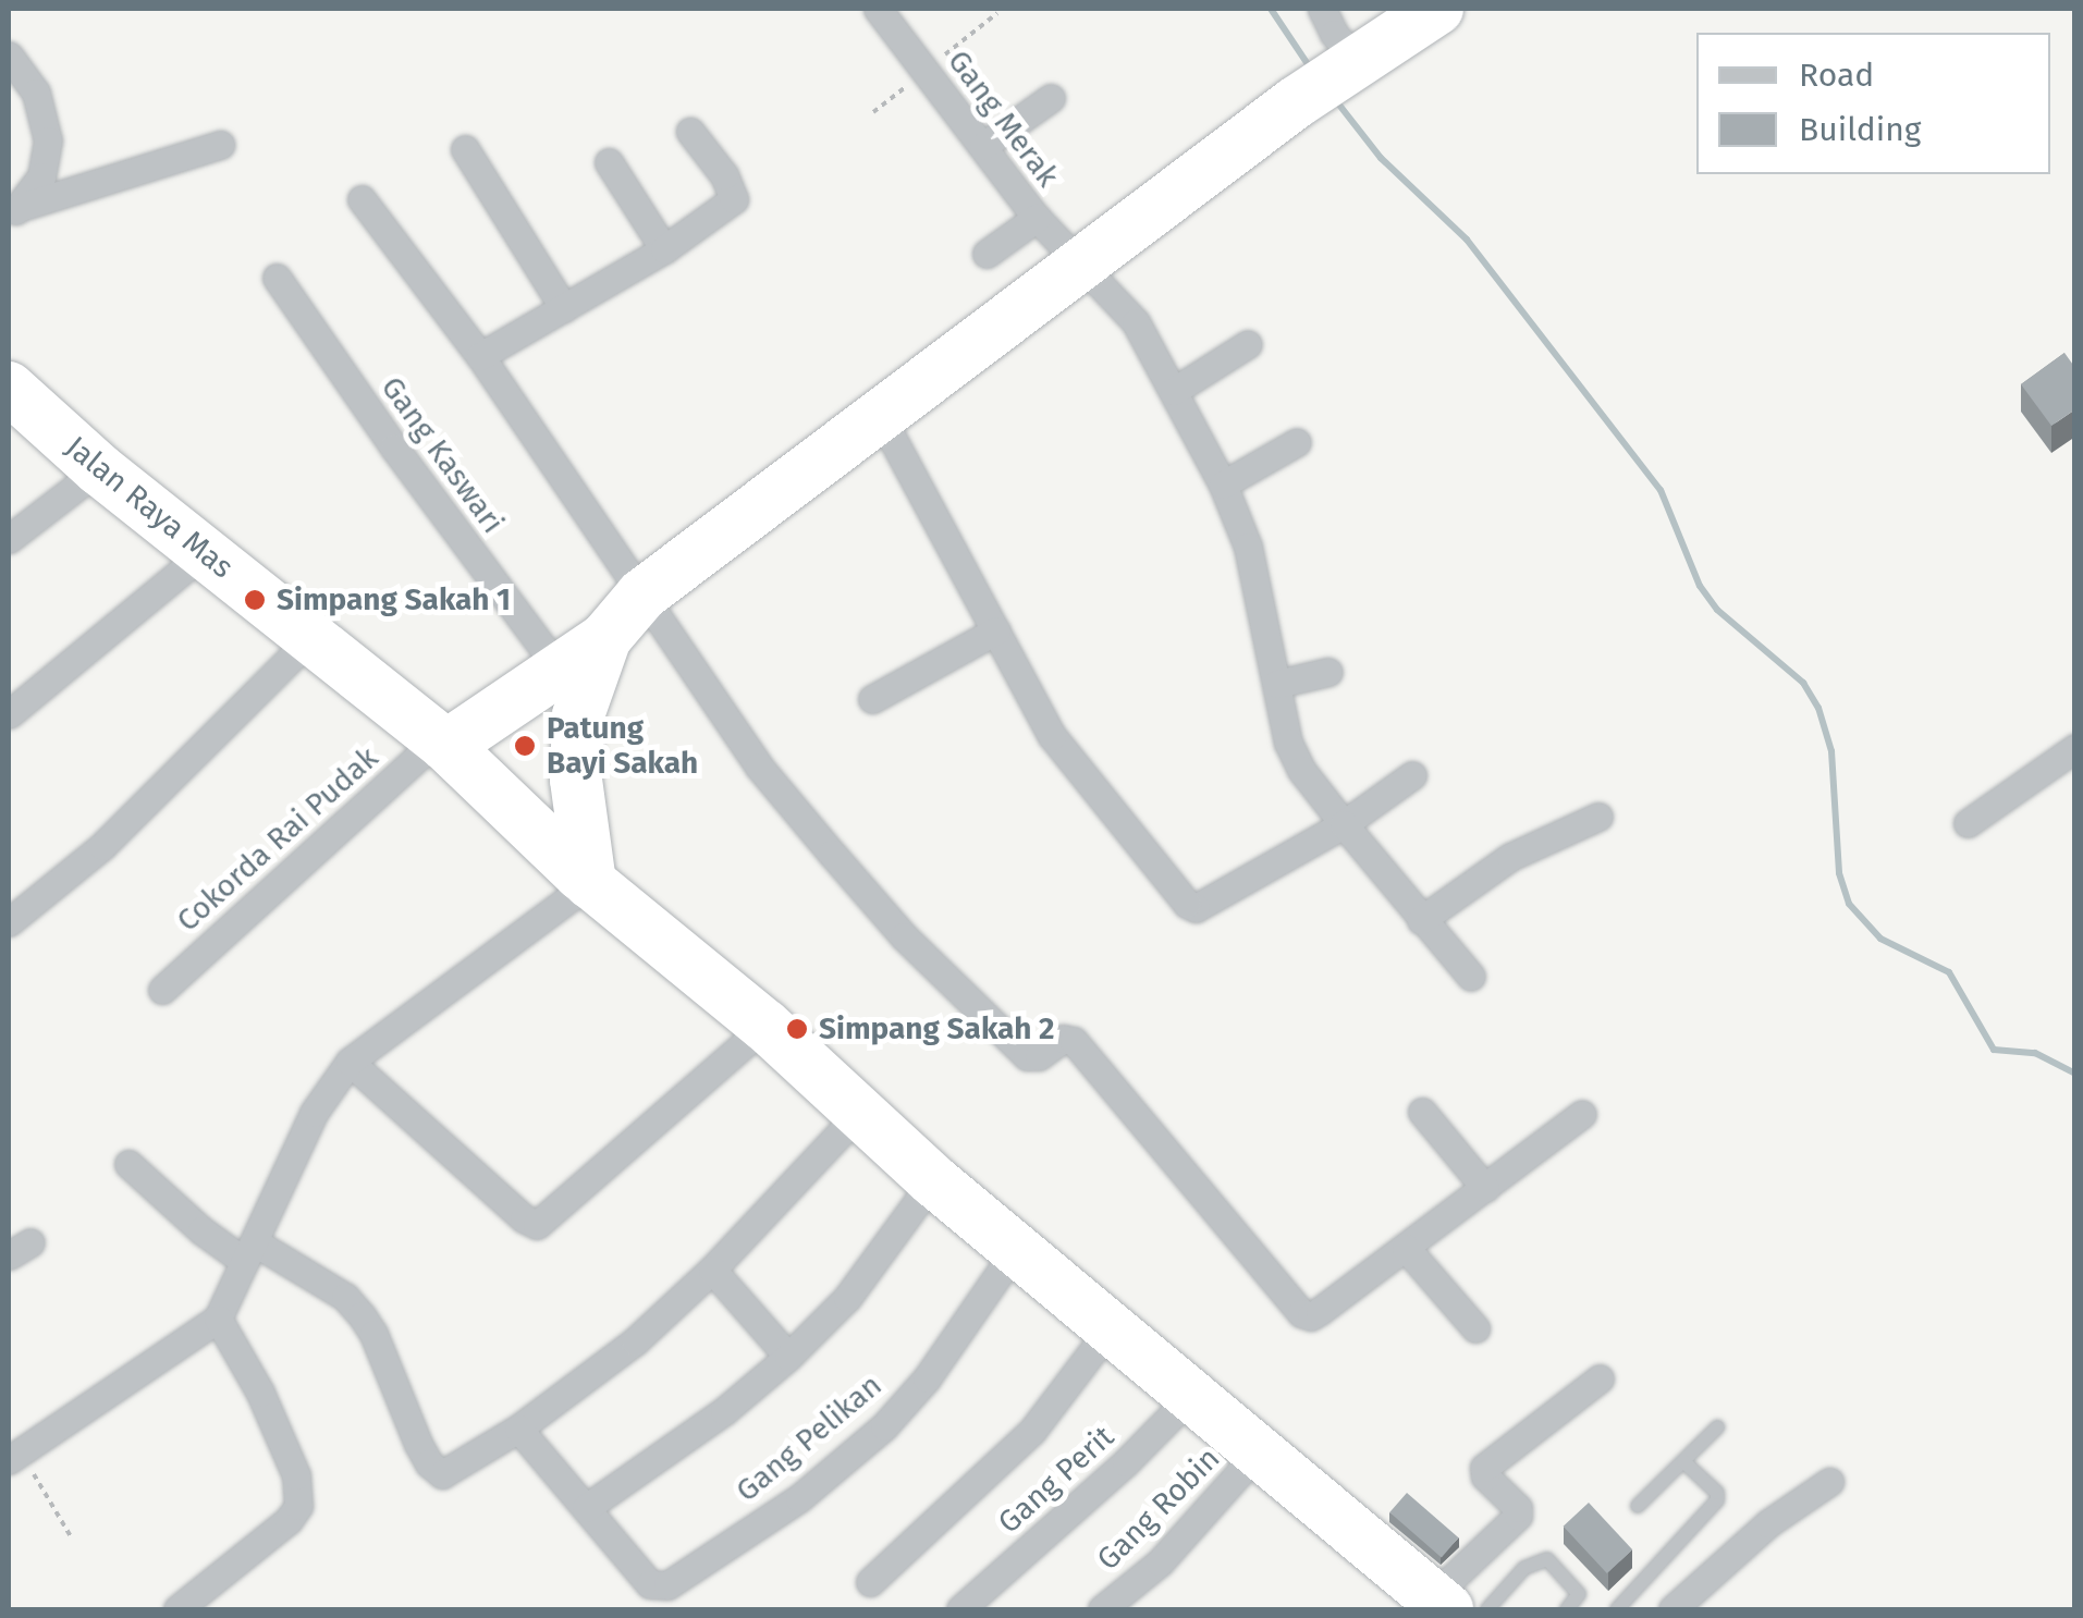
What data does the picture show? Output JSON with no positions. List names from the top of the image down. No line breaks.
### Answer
{"streets":{"highway":["Jalan Raya Mas"],"street":["Gang Merak","Gang Kaswari","Cokorda Rai Pudak","Gang Pelikan","Gang Perit","Gang Robin"]},"crossings":[["Jalan Raya Mas","Cokorda Rai Pudak"],["Jalan Raya Mas","Gang Pelikan"],["Jalan Raya Mas","Gang Perit"],["Jalan Raya Mas","Gang Robin"]],"places":["Simpang Sakah 1","Patung Bayi Sakah","Simpang Sakah 2"],"legend":["Road","Building"]}
